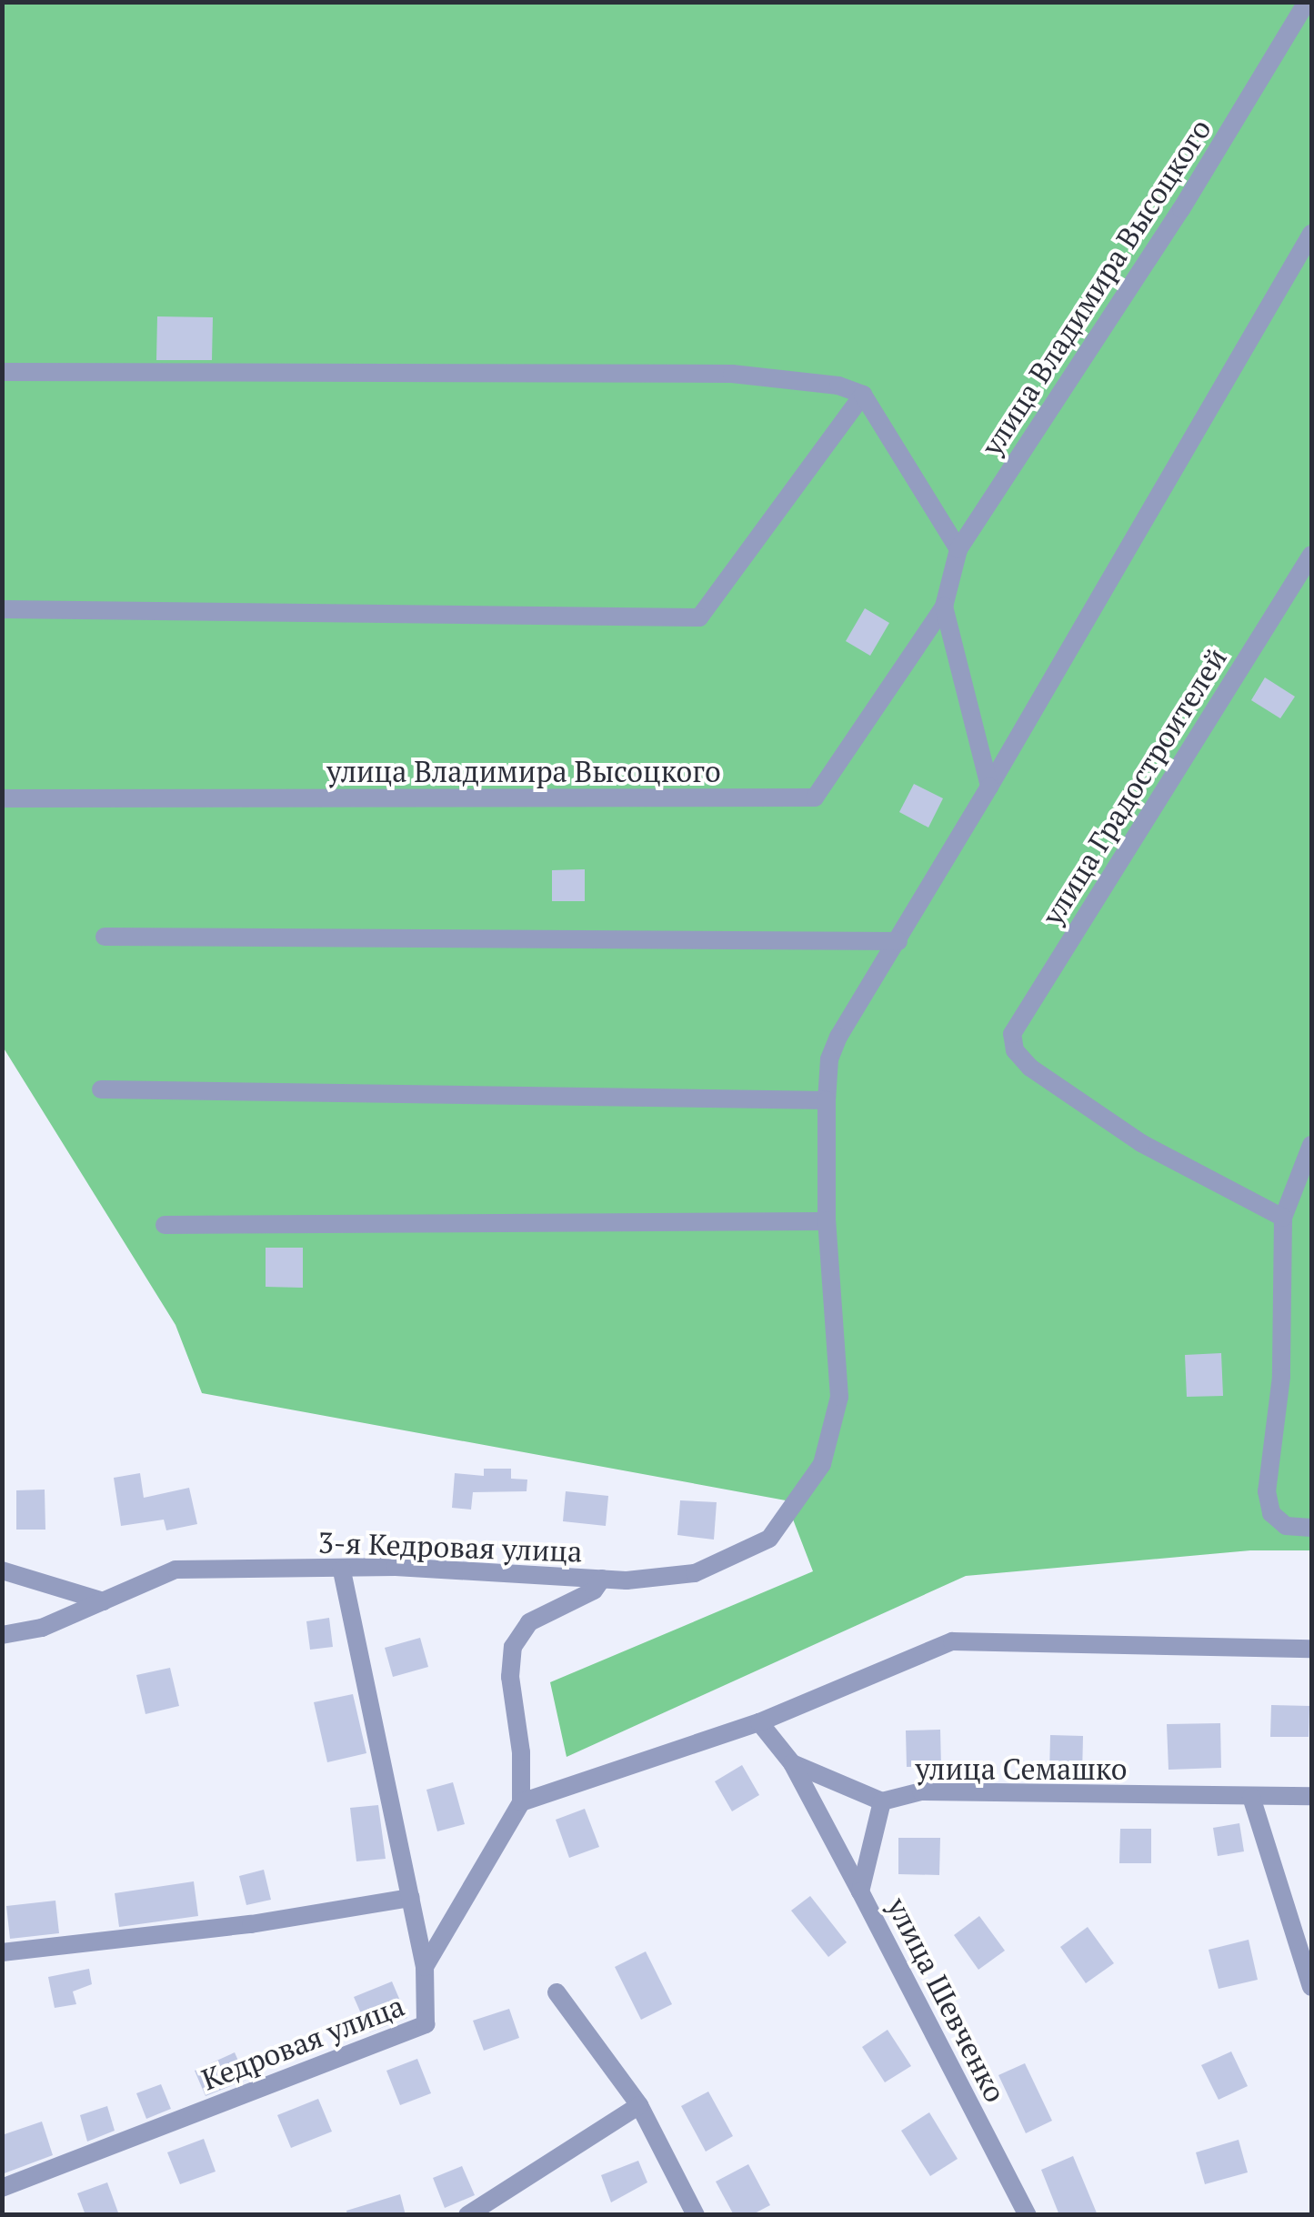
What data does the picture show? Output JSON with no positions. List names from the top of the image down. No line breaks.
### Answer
{"streets":{"street":["улица Владимира Высоцкого","улица Градостроителей","3-я Кедровая улица","улица Семашко","улица Шевченко","Кедровая улица"]},"crossings":[["3-я Кедровая улица","Кедровая улица"],["улица Семашко","улица Шевченко"]]}
